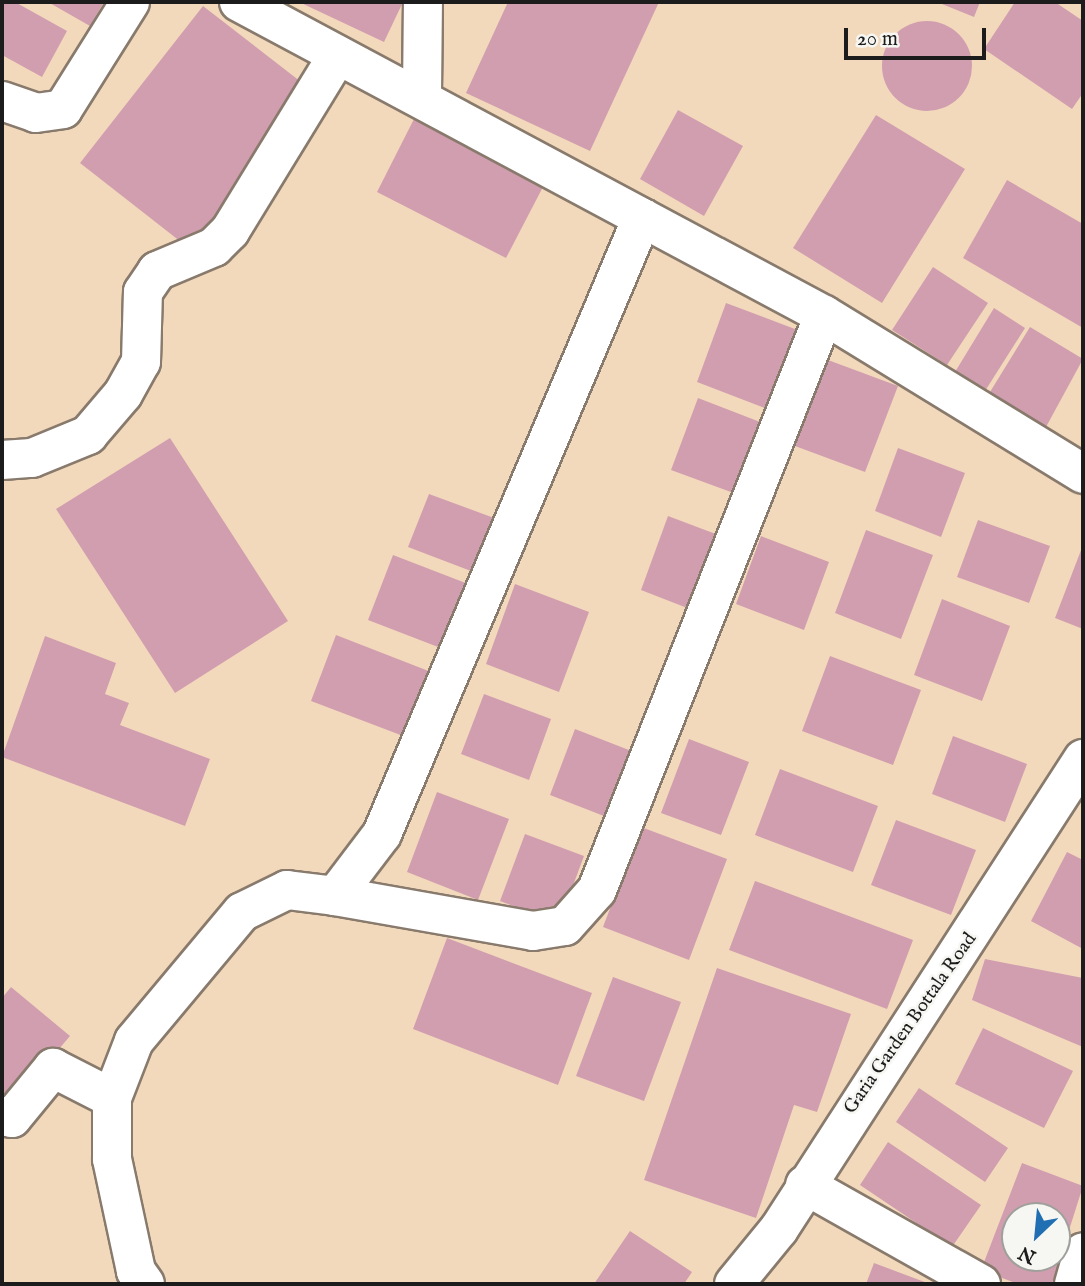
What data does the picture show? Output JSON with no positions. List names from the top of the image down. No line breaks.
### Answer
{"streets":{"street":["Garia Garden Bottala Road"]},"scale_bar":"20 m","north":"bottom left"}
